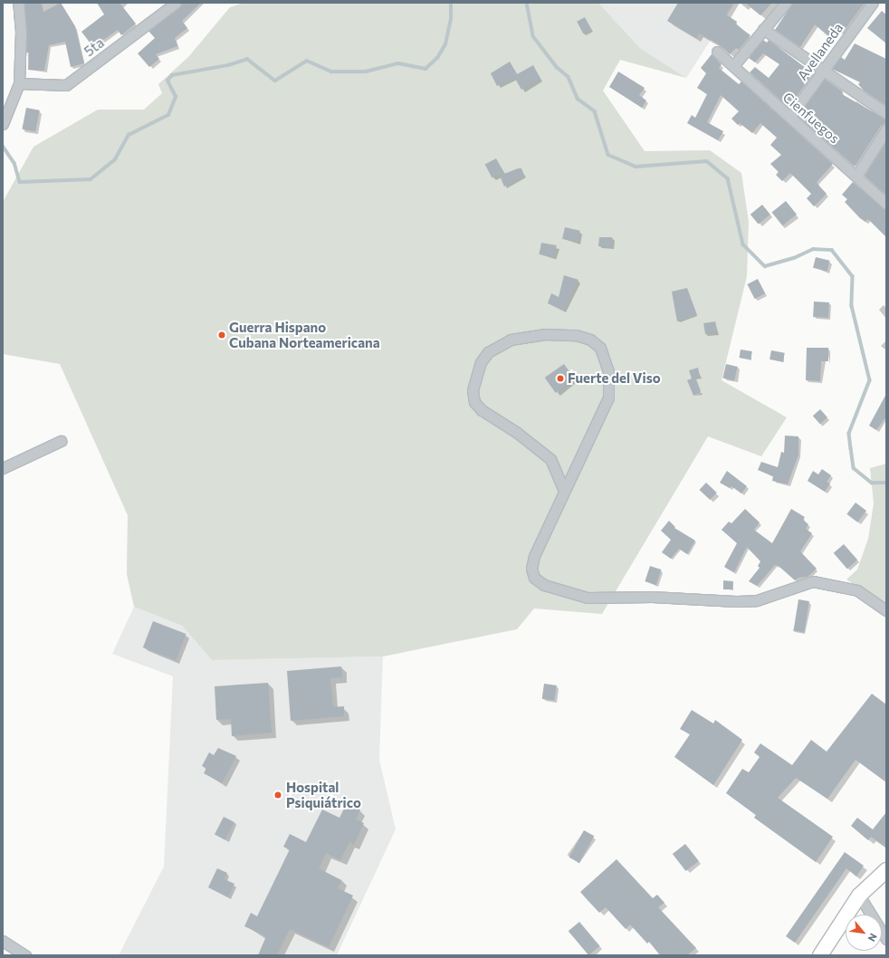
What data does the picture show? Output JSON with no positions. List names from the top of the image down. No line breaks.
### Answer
{"streets":{"street":["5ta","Avellaneda","Cienfuegos"]},"crossings":[["Avellaneda","Cienfuegos"]],"places":["Guerra Hispano Cubana Norteamericana","Fuerte del Viso","Hospital Psiquiátrico"],"north":"bottom right"}
